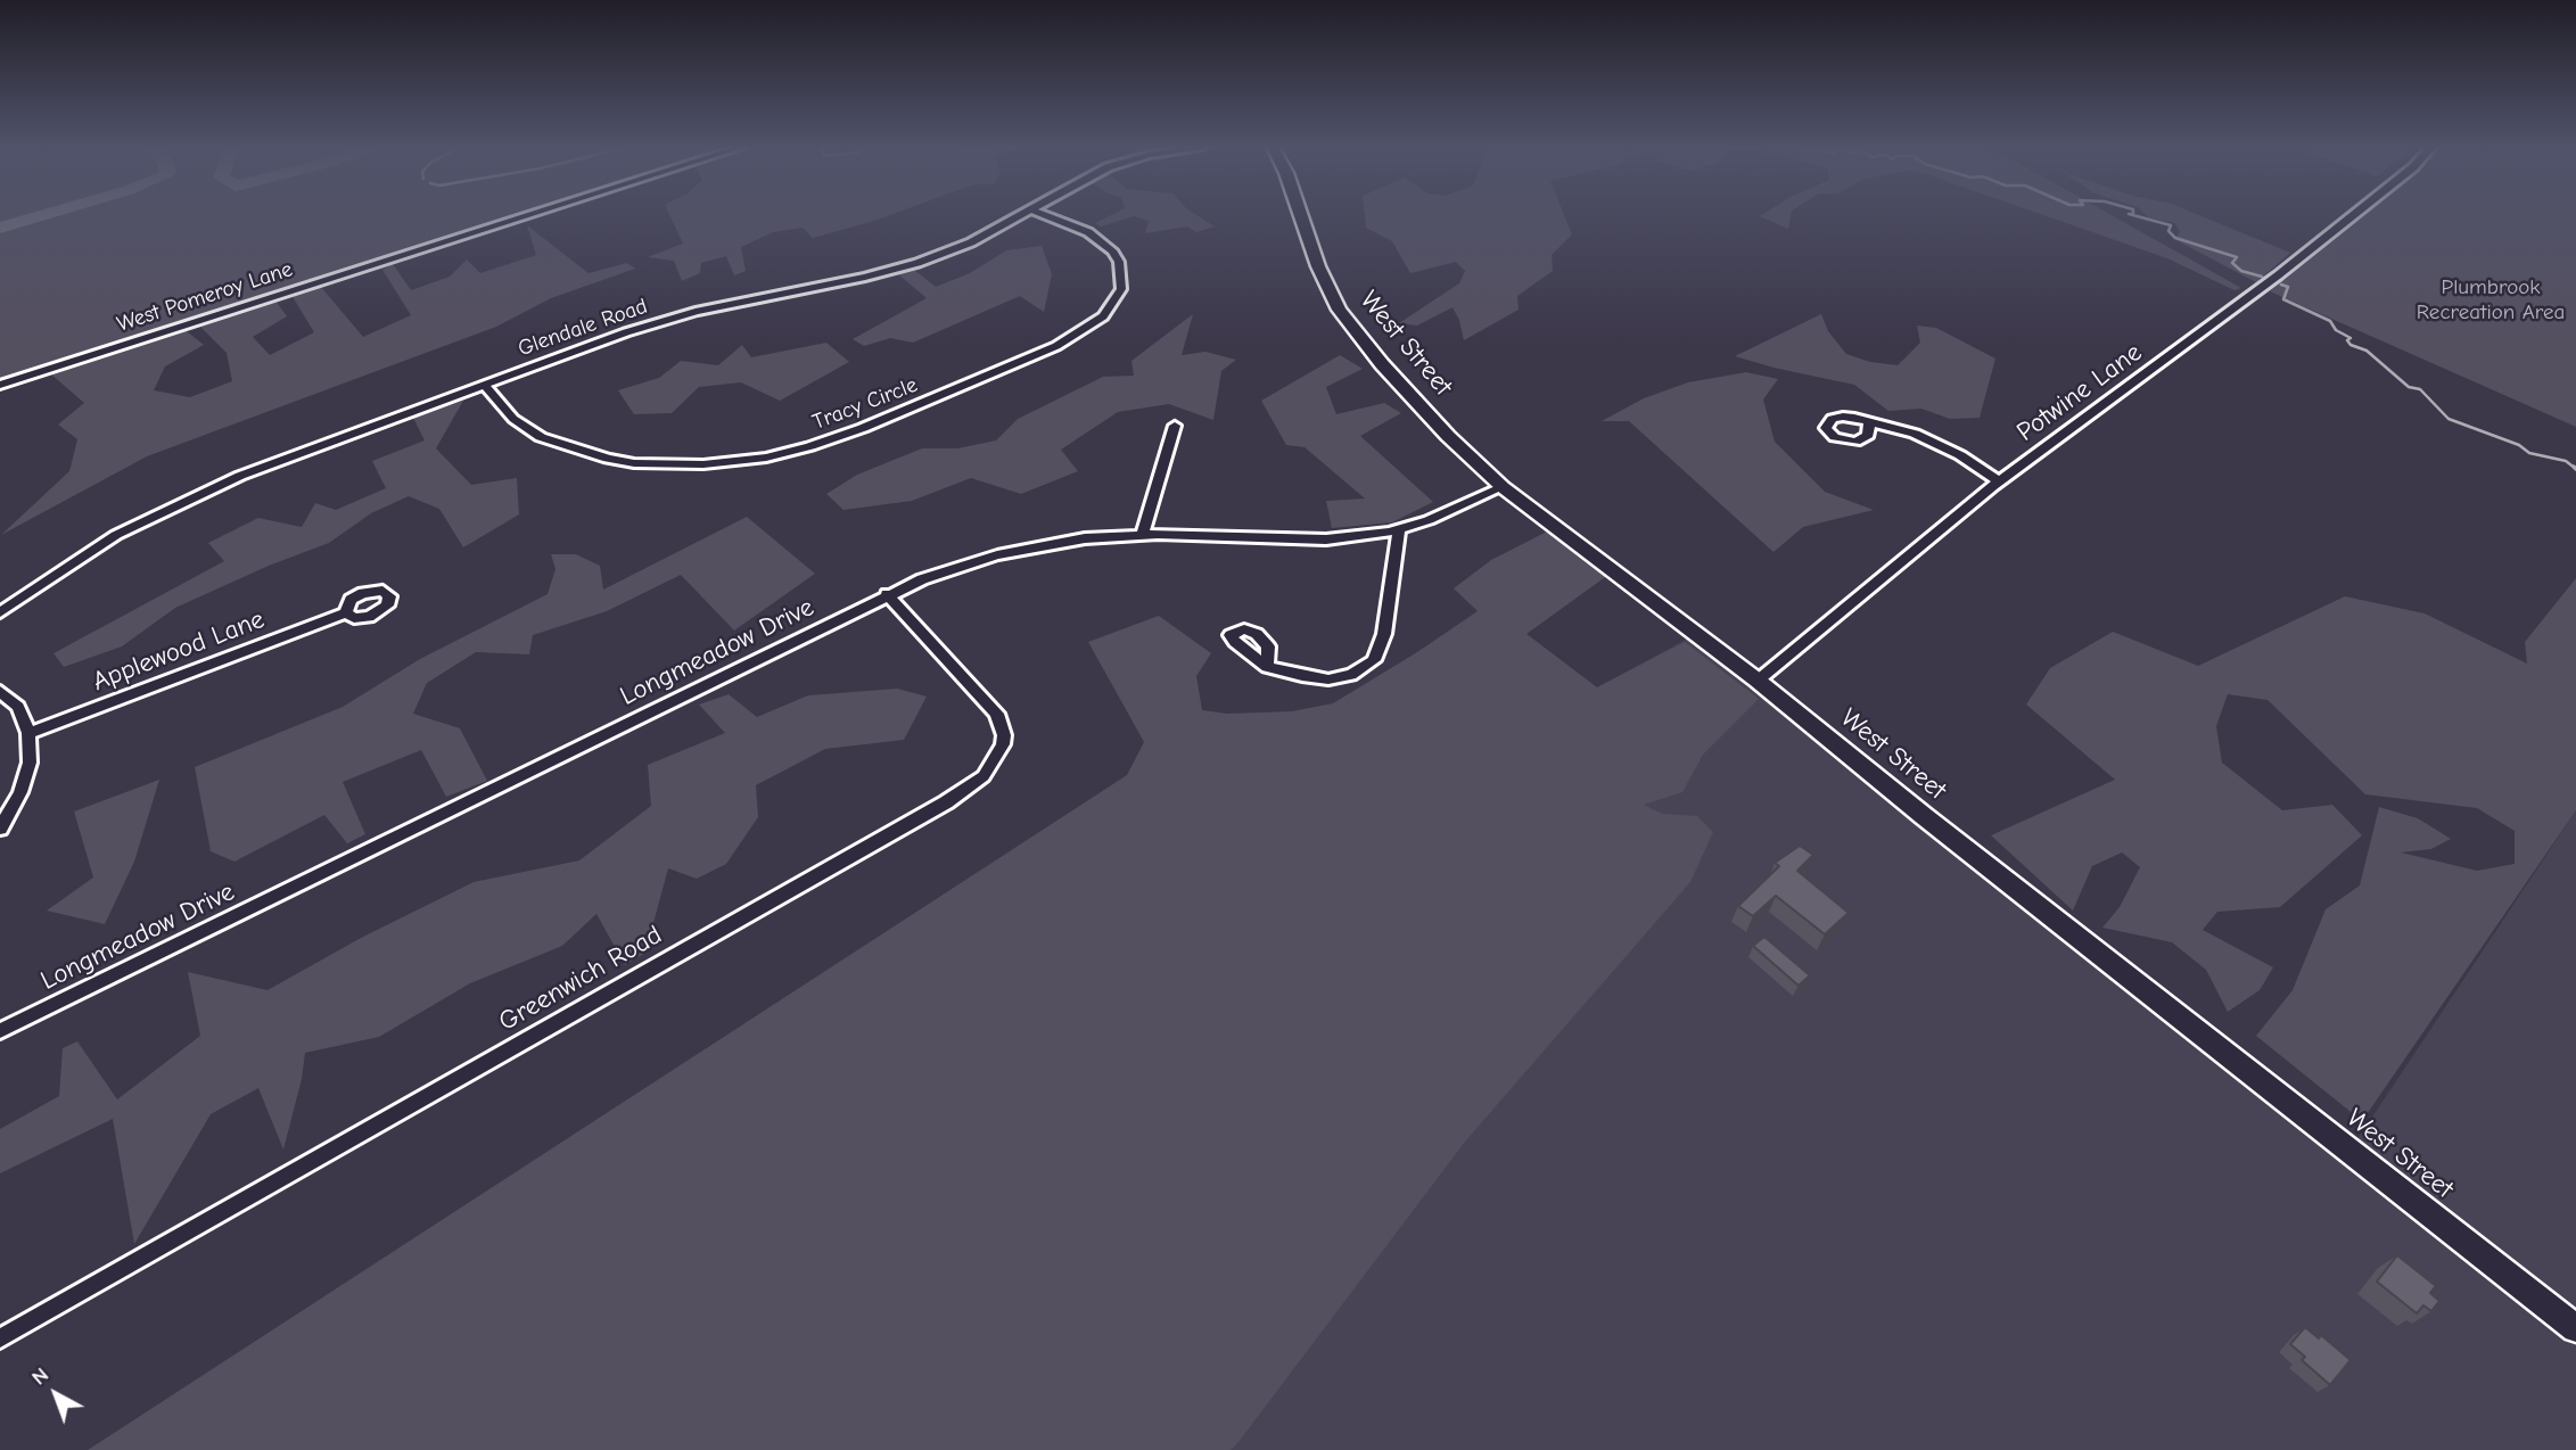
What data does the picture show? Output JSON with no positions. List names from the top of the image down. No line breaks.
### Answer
{"streets":{"main road":["West Street"],"street":["West Pomeroy Lane","Glendale Road","Potwine Lane","Tracy Circle","Applewood Lane","Longmeadow Drive","Greenwich Road"]},"crossings":[["Glendale Road","Tracy Circle"],["West Street","Potwine Lane"],["West Street","Longmeadow Drive"],["Longmeadow Drive","Greenwich Road"]],"parks":["Plumbrook Recreation Area"],"north":"top left"}
